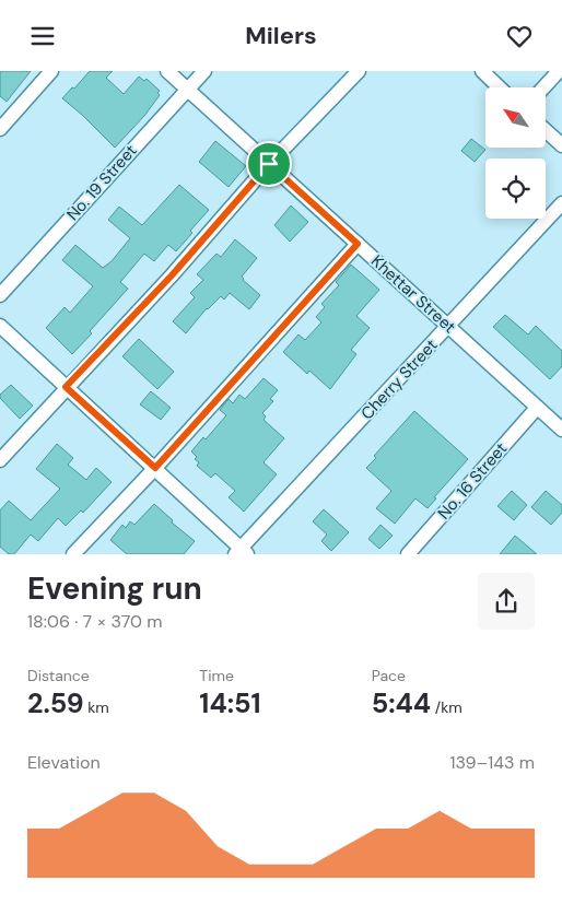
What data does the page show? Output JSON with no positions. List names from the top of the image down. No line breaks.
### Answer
{"streets":{"street":["No. 19 Street","Khettar Street","Cherry Street","No. 16 Street"]},"crossings":[["No. 19 Street","Khettar Street"],["Khettar Street","Cherry Street"],["Khettar Street","No. 16 Street"]],"north":"top left","page":{"header":"Milers","heading":["Evening run","18:06 · 7 × 370 m"],"stats":[["Distance","2.59 km"],["Time","14:51"],["Pace","5:44 /km"]],"chart":["Elevation","139–143 m"]}}
